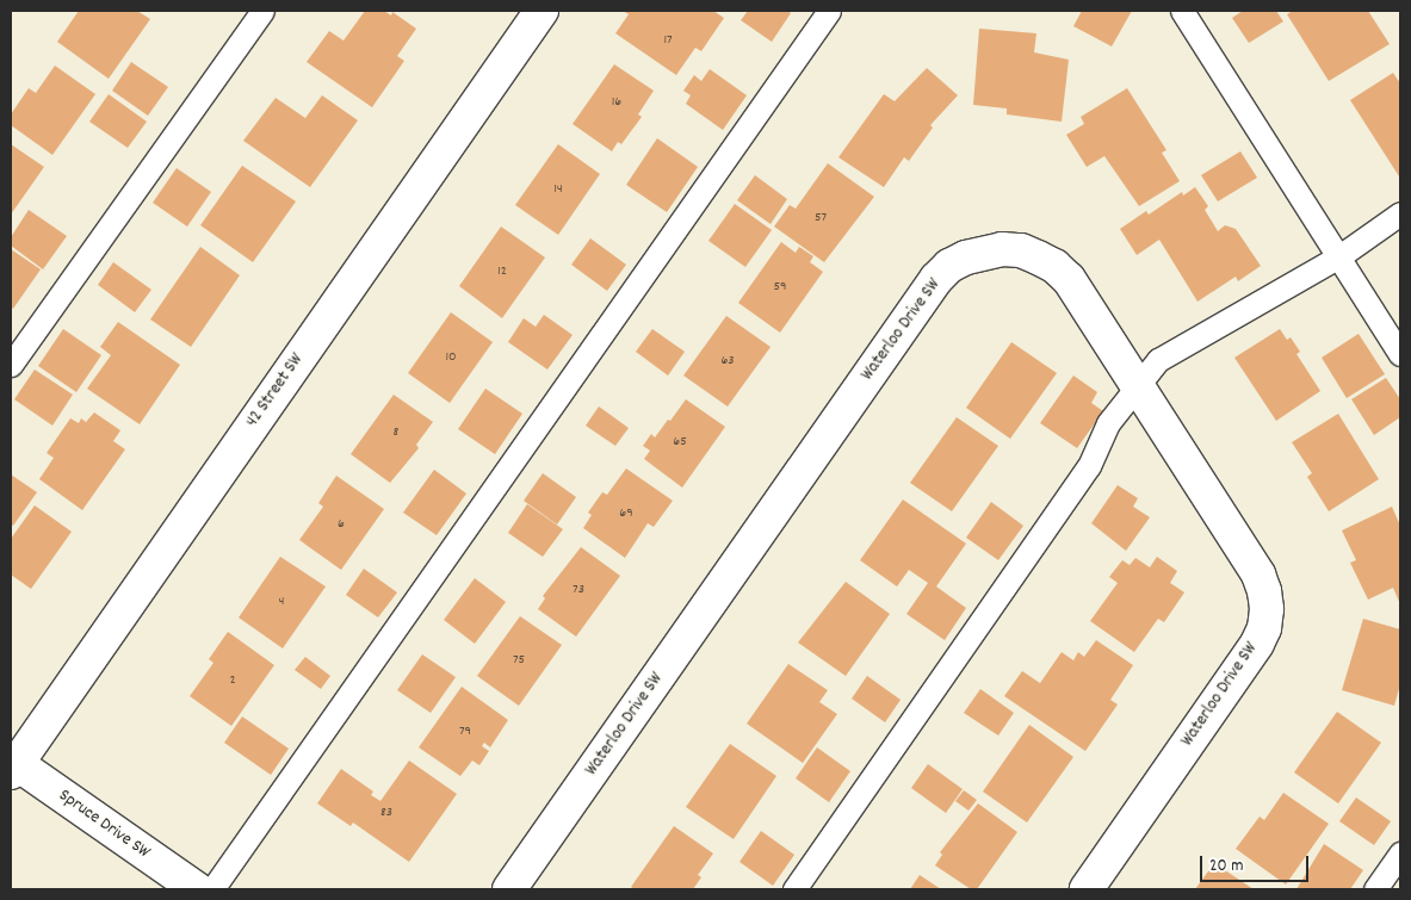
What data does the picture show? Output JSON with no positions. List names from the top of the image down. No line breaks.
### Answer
{"streets":{"street":["Waterloo Drive SW","42 Street SW","Spruce Drive SW"]},"crossings":[["42 Street SW","Spruce Drive SW"]],"house_numbers":["17","16","14","57","12","59","10","63","8","65","69","6","73","4","75","2","79","83"],"scale_bar":"20 m"}
